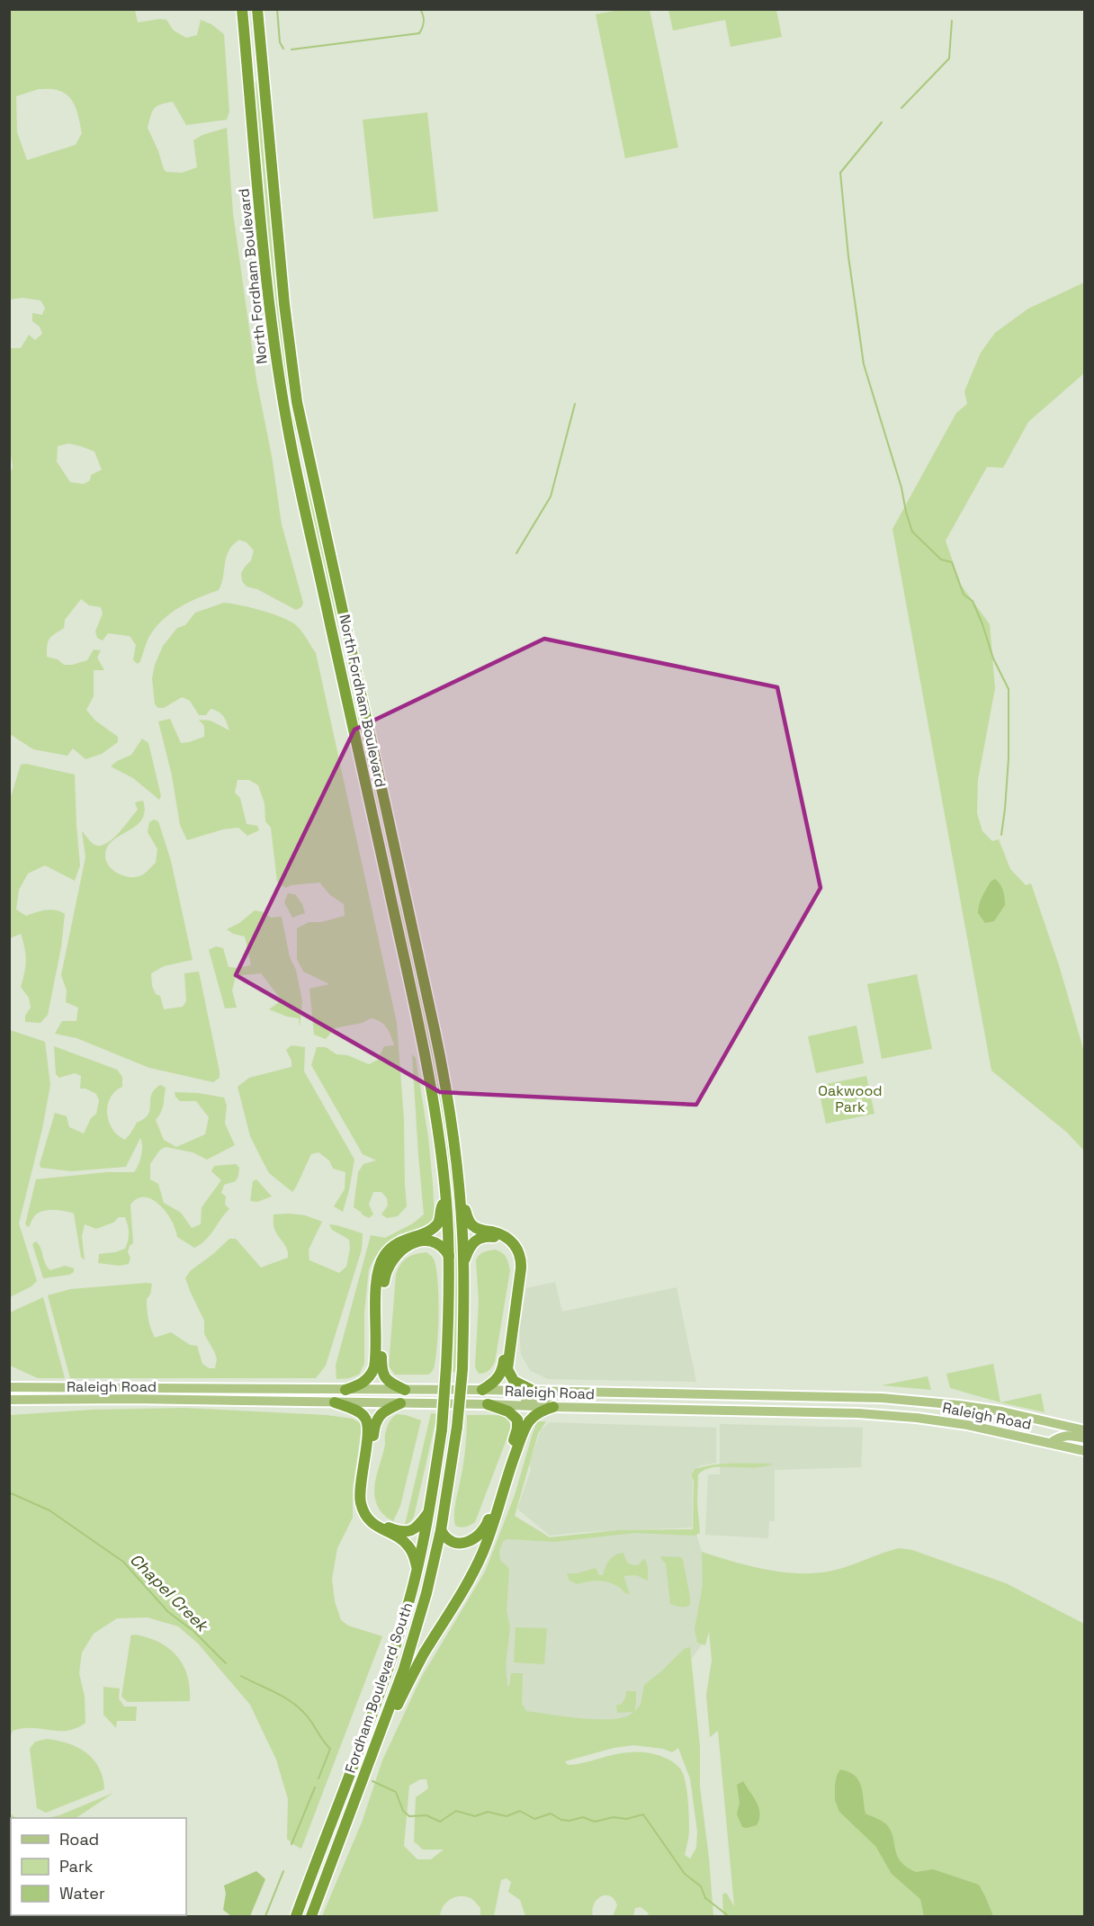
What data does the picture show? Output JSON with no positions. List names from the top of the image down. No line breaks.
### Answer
{"streets":{"highway":["North Fordham Boulevard","Fordham Boulevard South"],"main road":["Raleigh Road"]},"crossings":[["North Fordham Boulevard","Fordham Boulevard South"]],"water":["Chapel Creek"],"parks":["Oakwood Park"],"legend":["Road","Park","Water"]}
